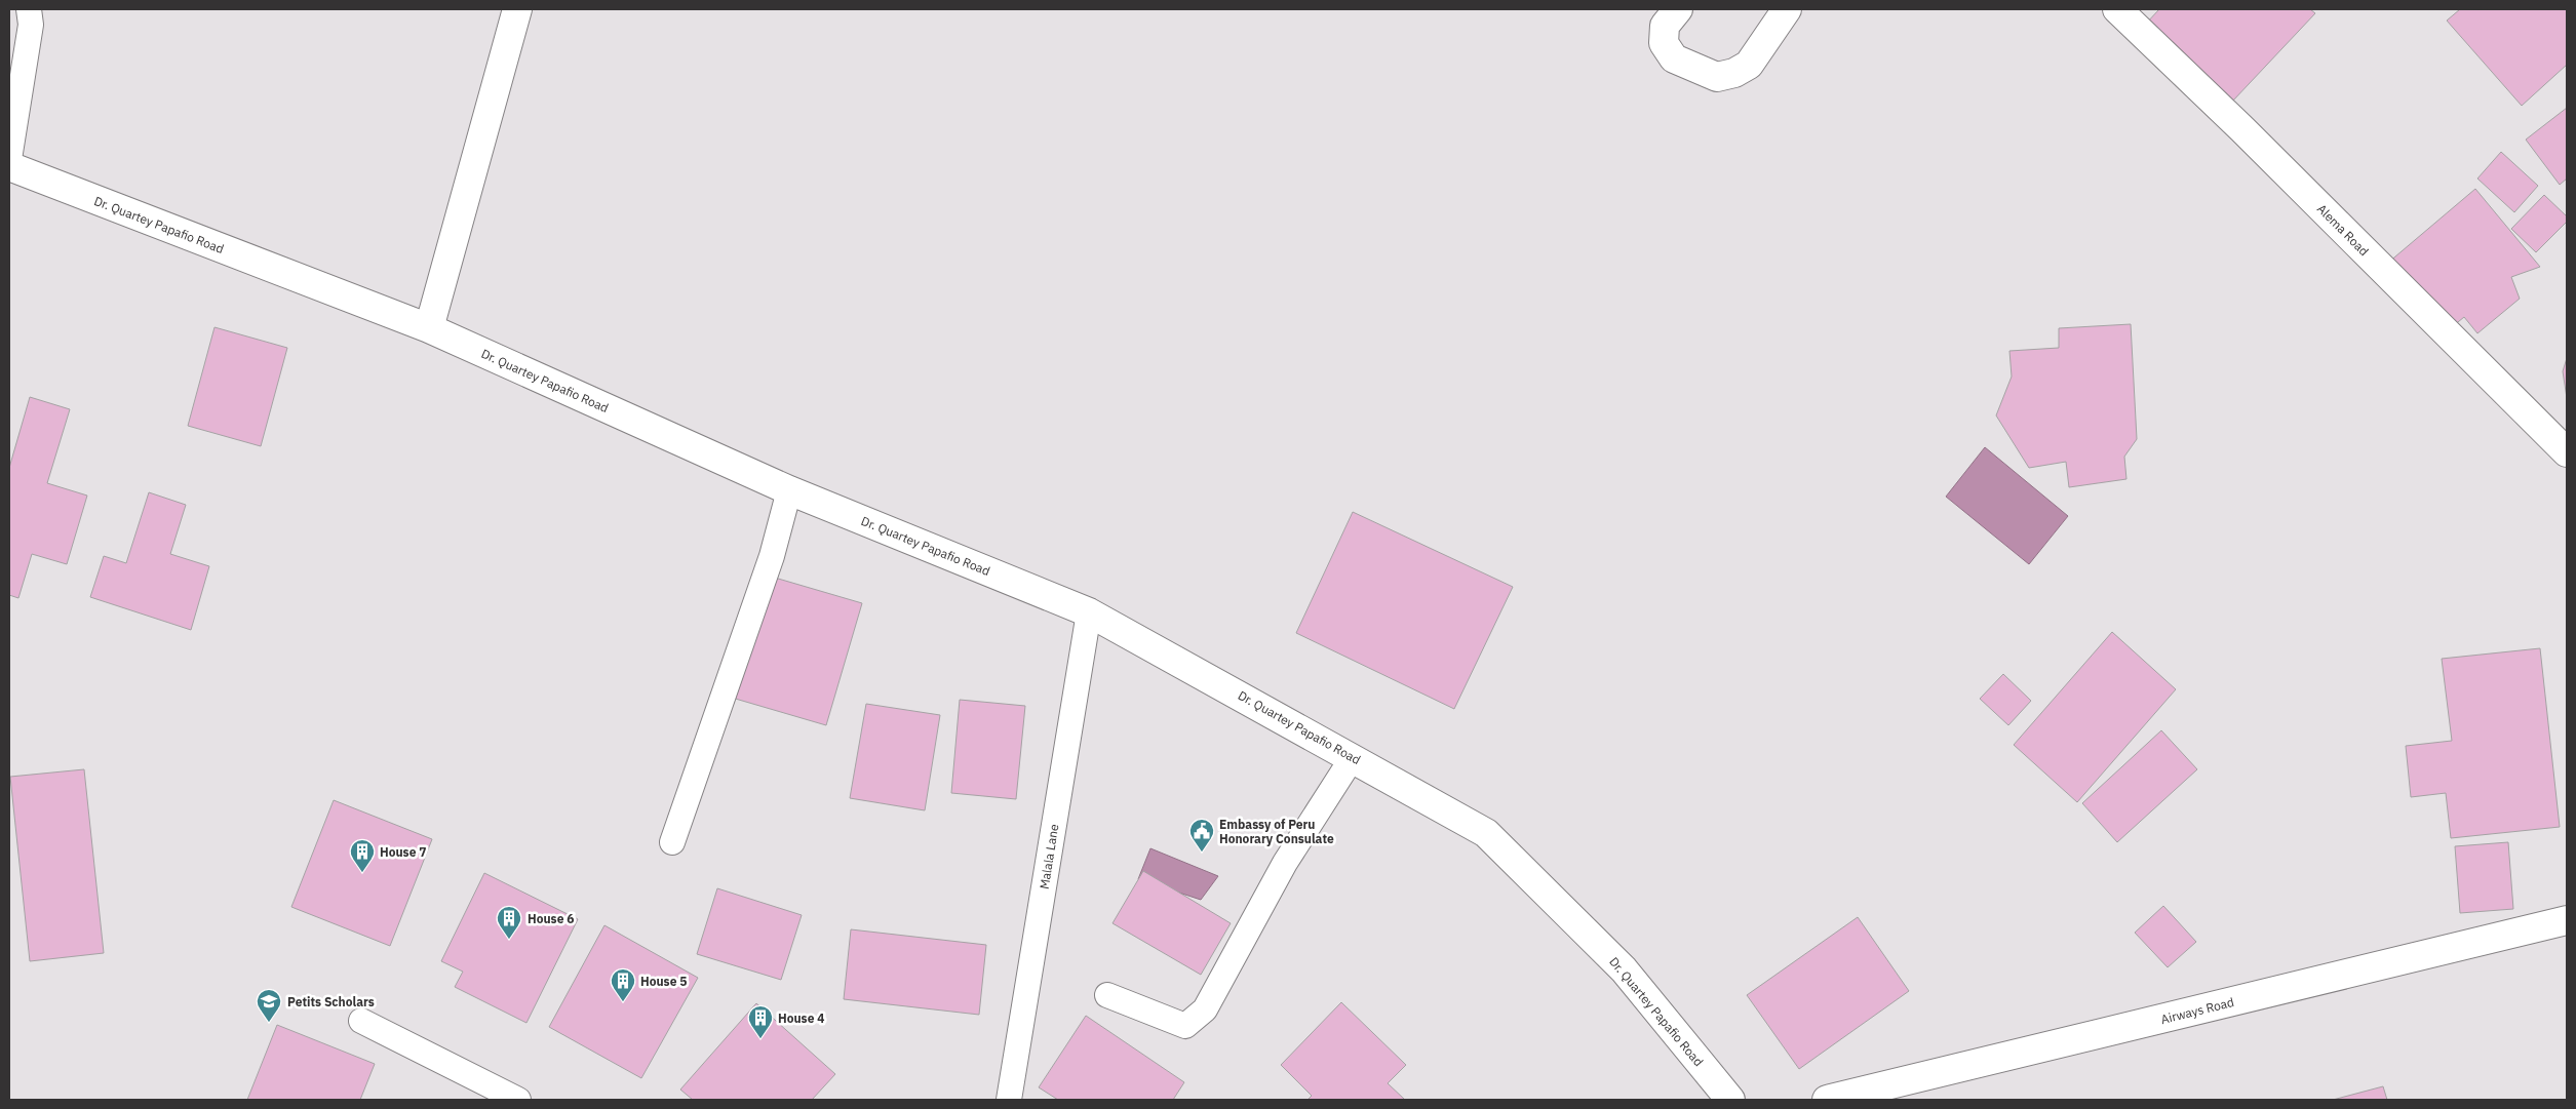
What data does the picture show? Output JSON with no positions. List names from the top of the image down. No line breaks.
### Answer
{"streets":{"street":["Dr. Quartey Papafio Road","Alema Road","Airways Road"],"lane":["Malala Lane"]},"crossings":[["Dr. Quartey Papafio Road","Malala Lane"]],"places":{"public building":["Embassy of Peru Honorary Consulate"],"building":["House 7","House 6","House 5","House 4"],"school or university":["Petits Scholars"]}}
